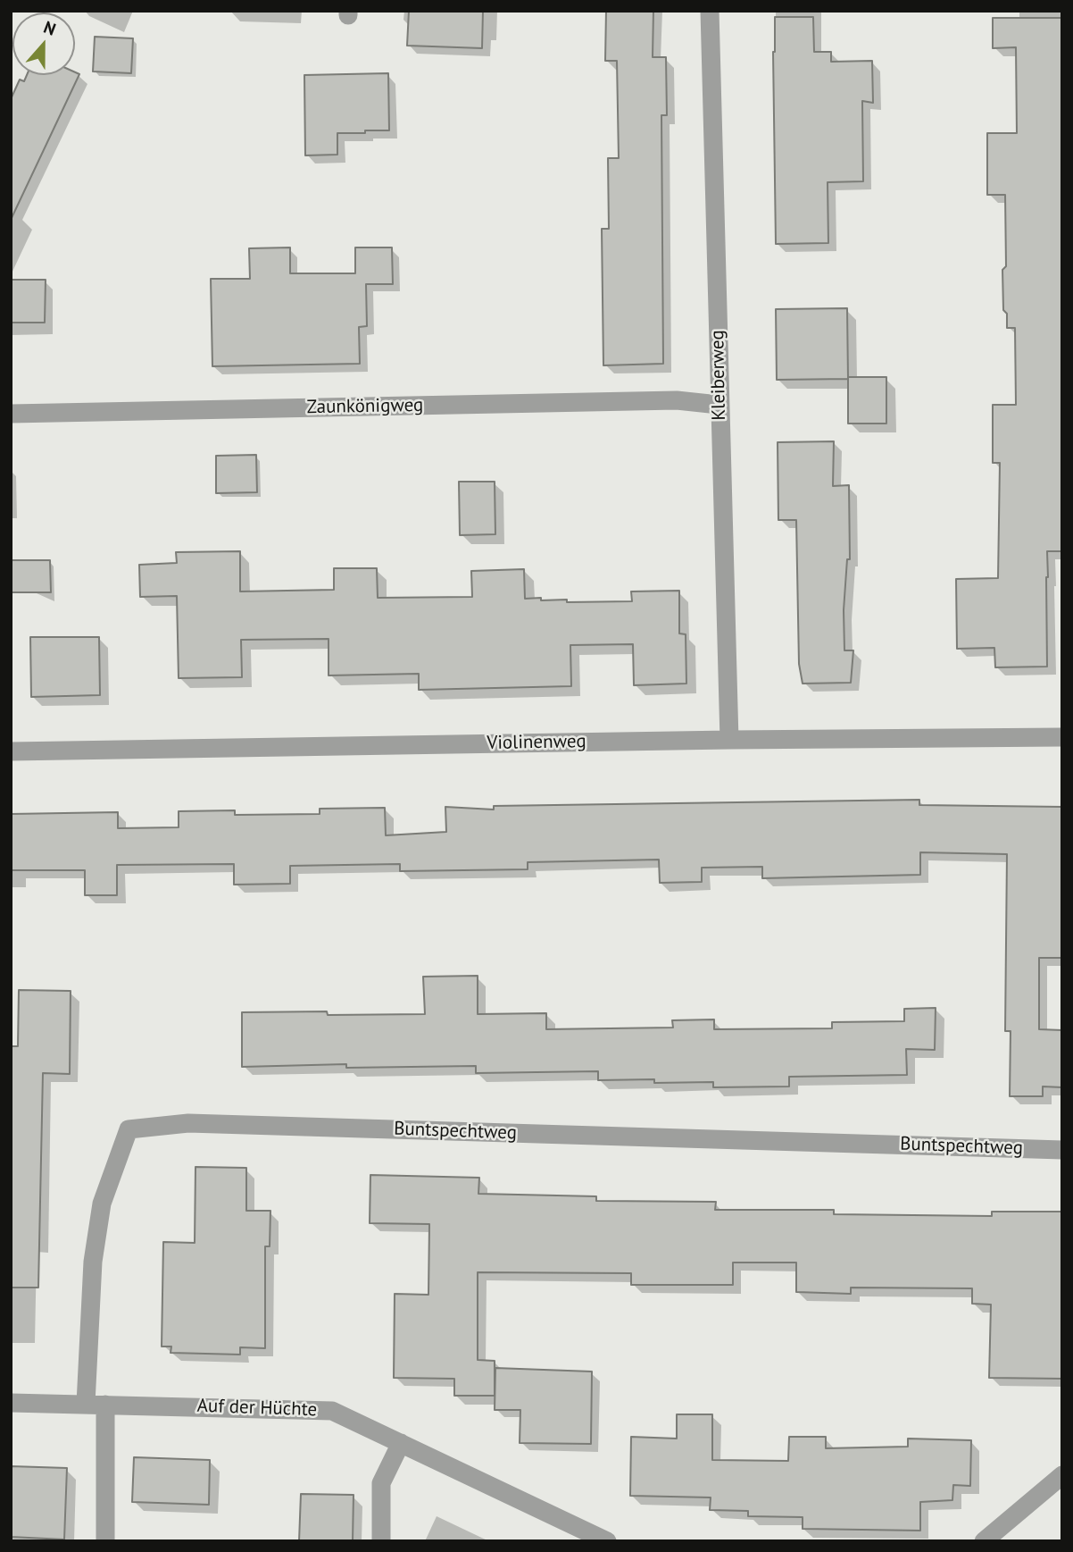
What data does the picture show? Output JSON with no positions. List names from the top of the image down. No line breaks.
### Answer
{"streets":{"street":["Kleiberweg","Zaunkönigweg","Violinenweg","Buntspechtweg","Auf der Hüchte"]},"crossings":[["Kleiberweg","Zaunkönigweg"],["Kleiberweg","Violinenweg"],["Buntspechtweg","Auf der Hüchte"]],"north":"top"}
